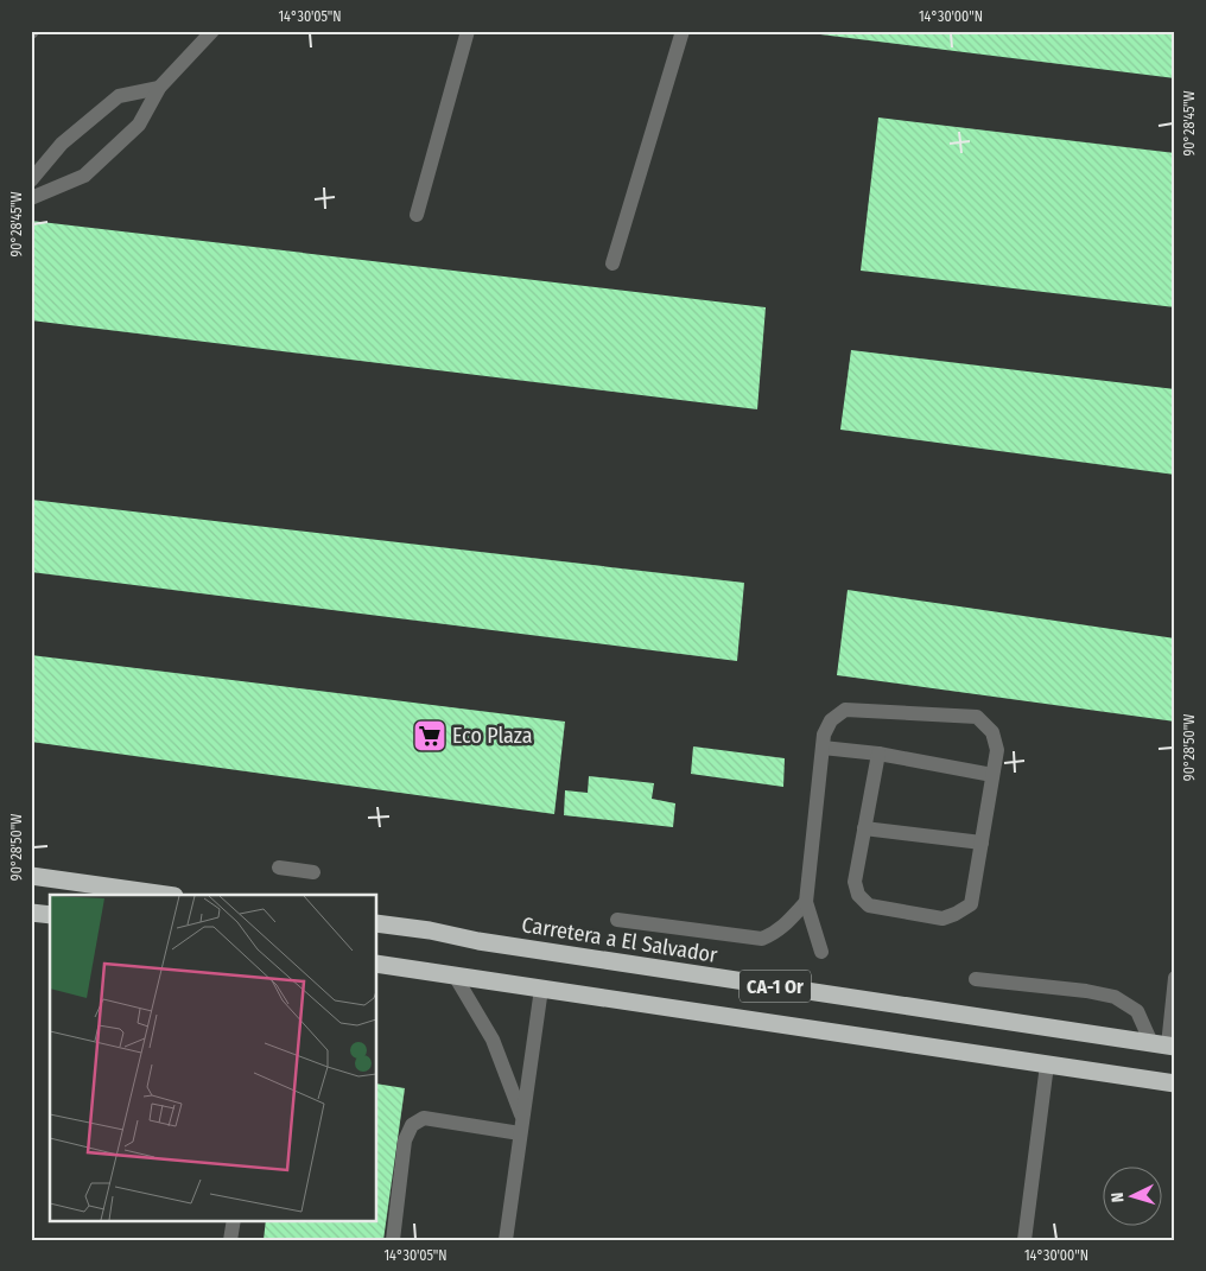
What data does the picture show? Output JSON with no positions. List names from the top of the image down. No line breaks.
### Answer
{"streets":{"highway":["Carretera a El Salvador","CA-1 Or"]},"places":{"supermarket":["Eco Plaza"]},"north":"left","coordinates":["14°30'05\"N","14°30'00\"N","90°28'45\"W","90°28'50\"W"]}
